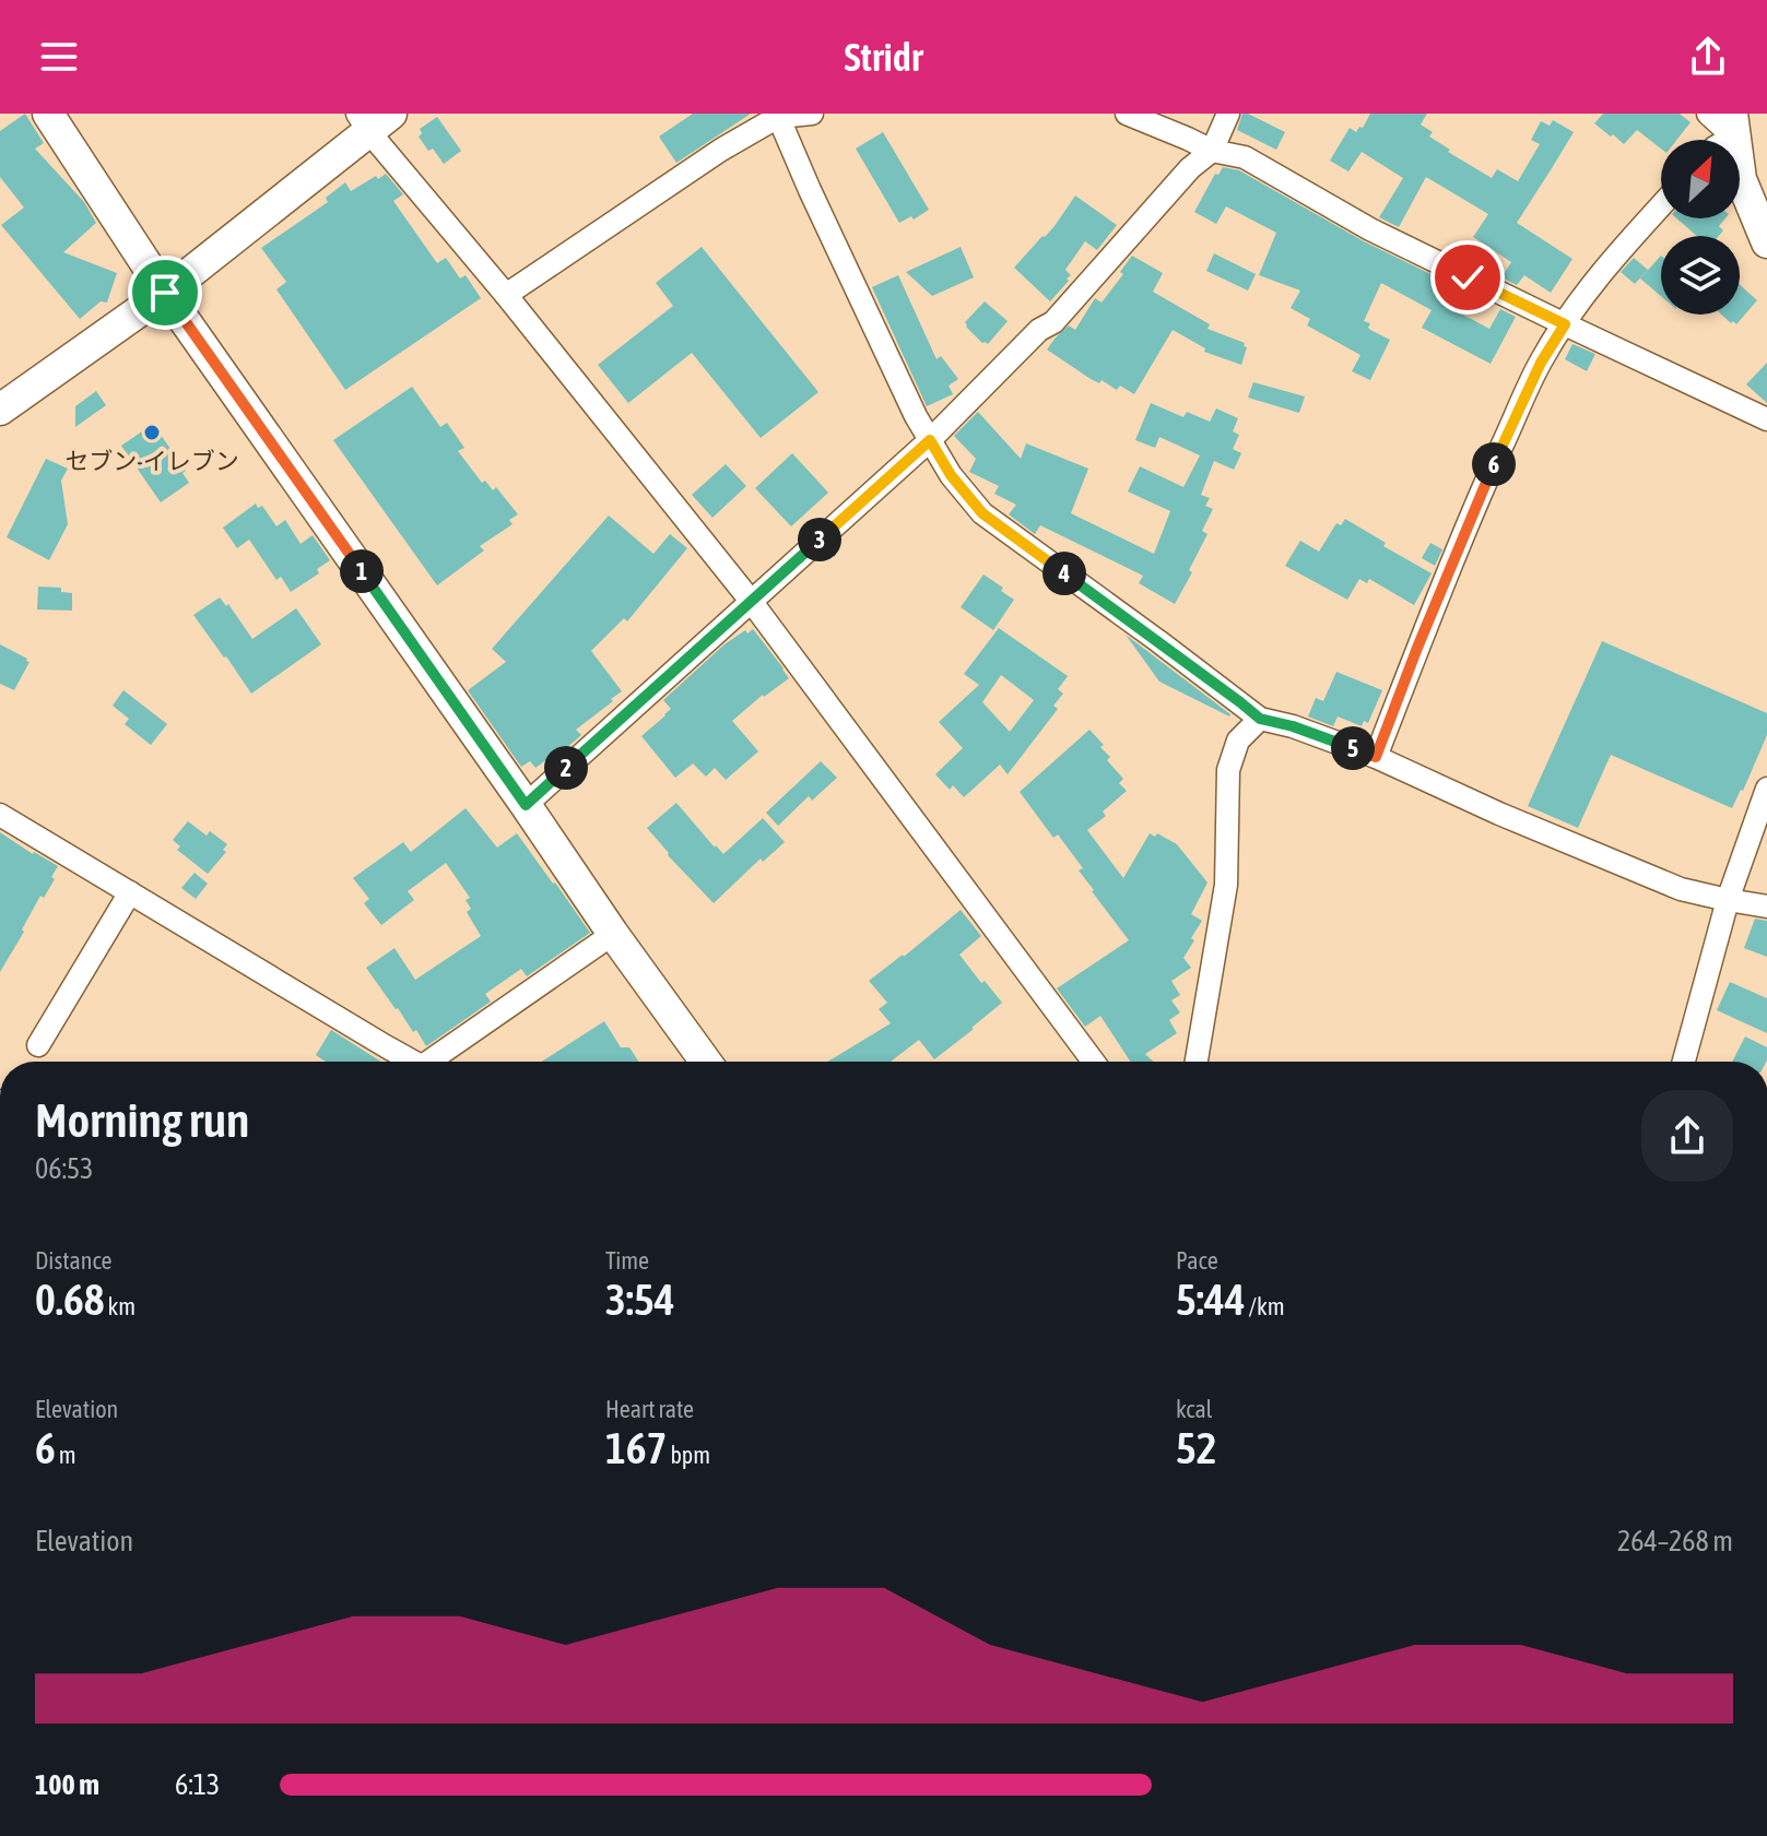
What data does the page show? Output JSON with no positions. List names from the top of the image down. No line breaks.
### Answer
{"places":["セブン-イレブン"],"north":"top right","page":{"header":"Stridr","pins":["6","3","1","4","5","2"],"heading":["Morning run","06:53"],"stats":[["Distance","0.68 km"],["Time","3:54"],["Pace","5:44 /km"],["Elevation","6 m"],["Heart rate","167 bpm"],["kcal","52"]],"chart":["Elevation","264–268 m"],"list":[{"name":"100 m","note":"6:13"}]}}
